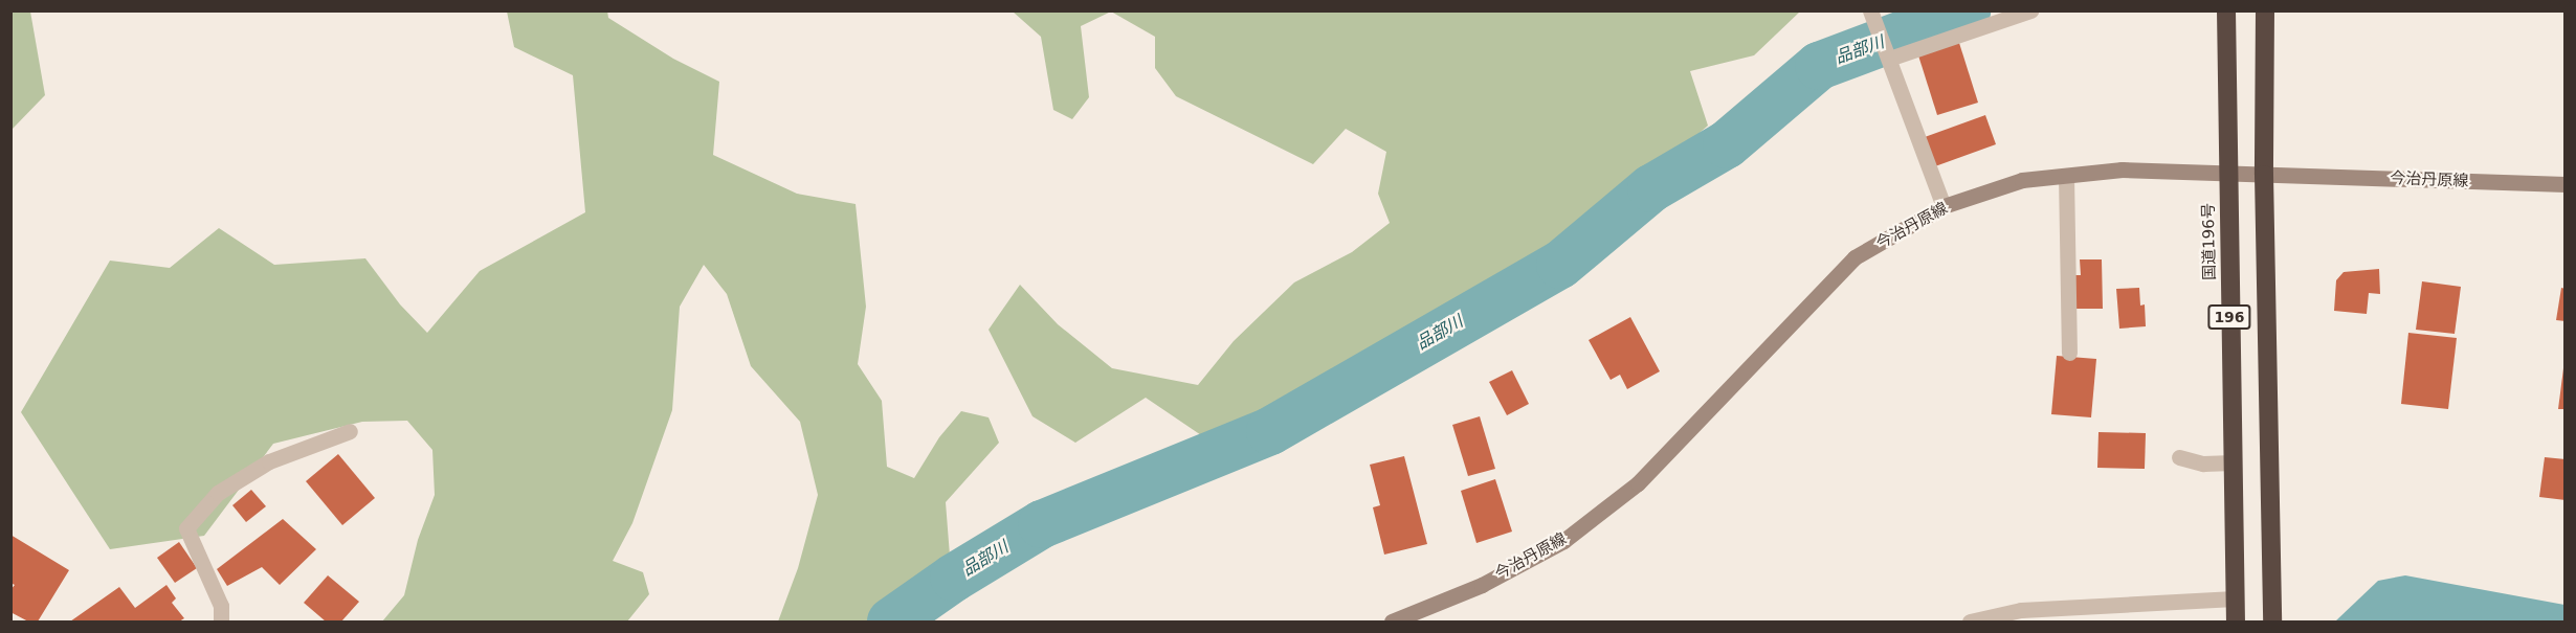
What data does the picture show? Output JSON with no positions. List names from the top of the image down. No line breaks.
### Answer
{"streets":{"highway":["国道196号","196"],"main road":["今治丹原線"]},"crossings":[["今治丹原線","国道196号"],["今治丹原線","196"]],"water":["品部川"]}
